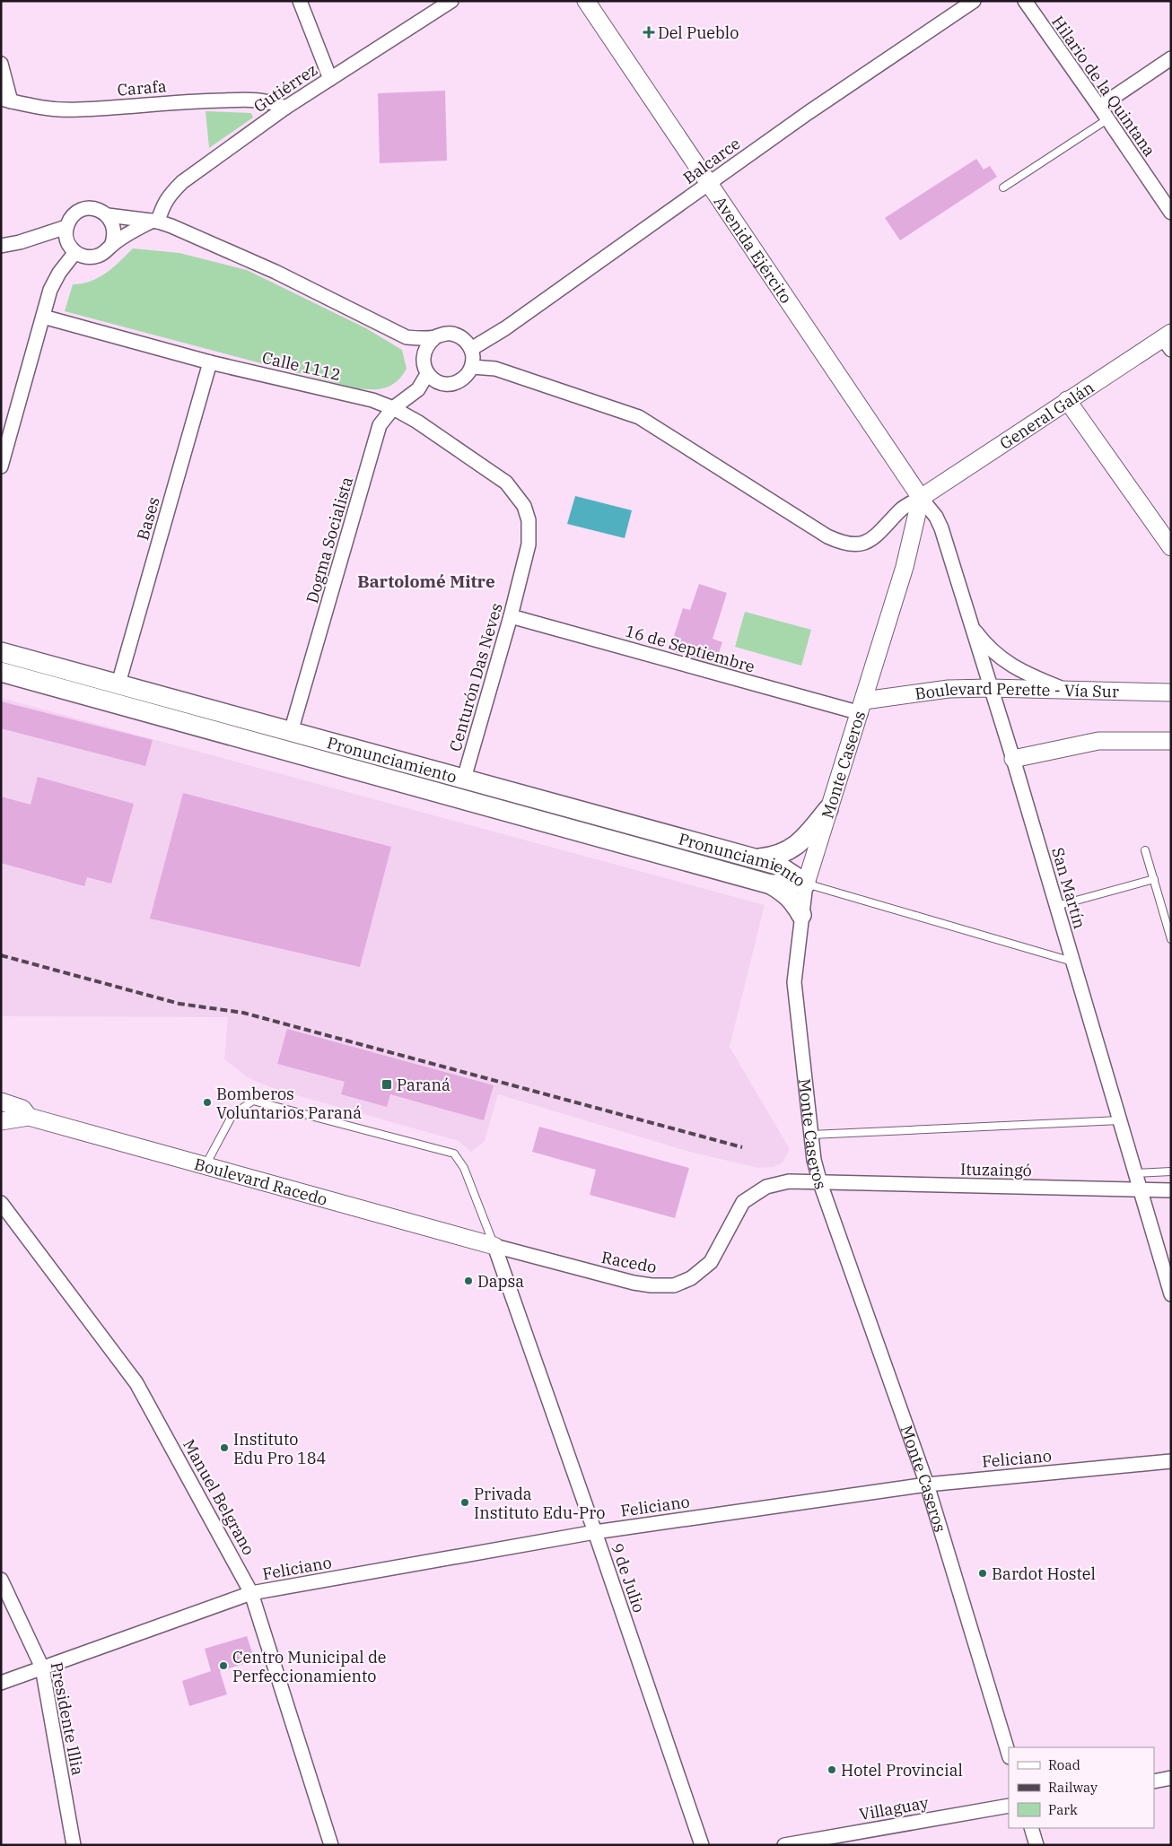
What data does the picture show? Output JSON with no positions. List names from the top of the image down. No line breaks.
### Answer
{"streets":{"main road":["Pronunciamiento"],"street":["Hilario de la Quintana","Carafa","Gutiérrez","Balcarce","Avenida Ejército","Calle 1112","General Galán","Bases","Dogma Socialista","16 de Septiembre","Centurón Das Neves","Boulevard Perette - Vía Sur","Monte Caseros","San Martín","Ituzaingó","Boulevard Racedo","Racedo","Feliciano","Manuel Belgrano","9 de Julio","Presidente Illia","Villaguay"]},"crossings":[["Carafa","Gutiérrez"],["Balcarce","Avenida Ejército"],["Balcarce","Dogma Socialista"],["Avenida Ejército","General Galán"],["Avenida Ejército","Monte Caseros"],["Avenida Ejército","San Martín"],["Calle 1112","Bases"],["Calle 1112","Dogma Socialista"],["Calle 1112","Centurón Das Neves"],["General Galán","Monte Caseros"],["General Galán","San Martín"],["Bases","Pronunciamiento"],["Dogma Socialista","Pronunciamiento"],["16 de Septiembre","Centurón Das Neves"],["16 de Septiembre","Boulevard Perette - Vía Sur"],["16 de Septiembre","Monte Caseros"],["Centurón Das Neves","Pronunciamiento"],["Boulevard Perette - Vía Sur","Monte Caseros"],["Boulevard Perette - Vía Sur","San Martín"],["Pronunciamiento","Monte Caseros"],["Monte Caseros","San Martín"],["Monte Caseros","Ituzaingó"],["Monte Caseros","Racedo"],["Monte Caseros","Feliciano"],["San Martín","Ituzaingó"],["Ituzaingó","Racedo"],["Boulevard Racedo","Racedo"],["Boulevard Racedo","9 de Julio"],["Racedo","9 de Julio"],["Feliciano","Manuel Belgrano"],["Feliciano","9 de Julio"],["Feliciano","Presidente Illia"]],"districts":["Bartolomé Mitre"],"places":{"health":["Del Pueblo"],"transit":["Paraná"],"other":["Bomberos Voluntarios Paraná","Dapsa","Instituto Edu Pro 184","Privada Instituto Edu-Pro","Bardot Hostel","Centro Municipal de Perfeccionamiento","Hotel Provincial"]},"legend":["Road","Railway","Park"]}
